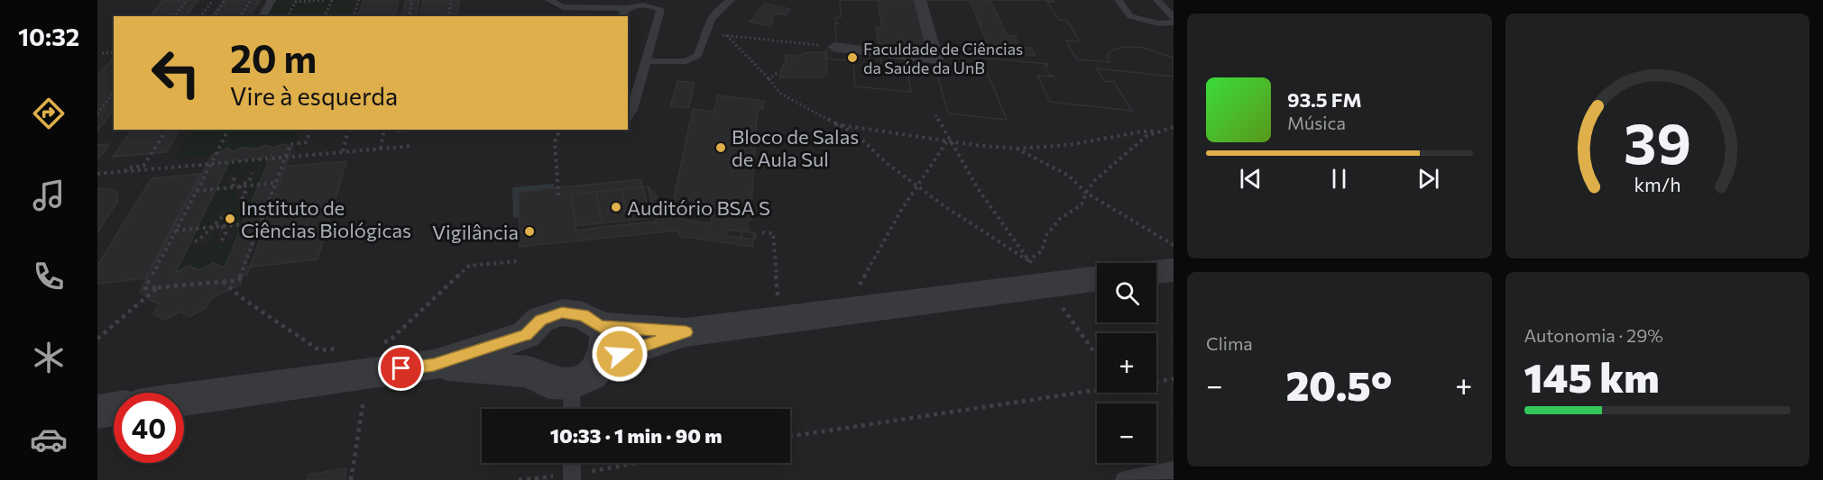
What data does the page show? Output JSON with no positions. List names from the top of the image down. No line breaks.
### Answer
{"places":["Faculdade de Ciências da Saúde da UnB","Bloco de Salas de Aula Sul","Auditório BSA S","Instituto de Ciências Biológicas","Vigilância"],"page":{"tabs":"10:32","turn":["20 m","Vire à esquerda"],"song":["93.5 FM","Música"],"map_buttons":["+","−"],"tile":["Clima",["Autonomia · 29%","145 km"]],"heat":["−","20.5°","+"],"limit":"40","trip":"10:33 · 1 min · 90 m","gauge":["39","km/h"]}}
